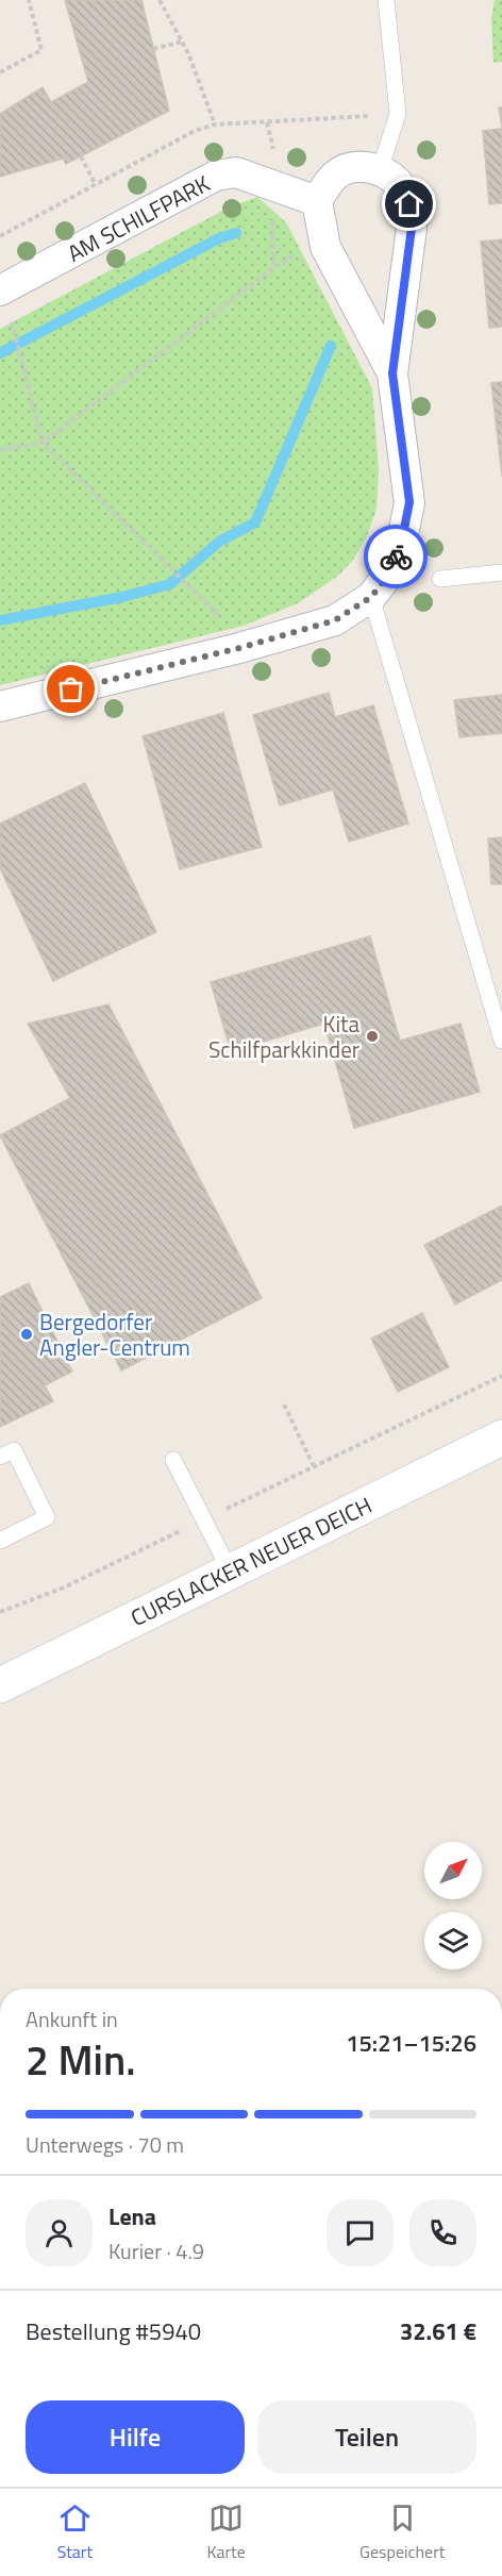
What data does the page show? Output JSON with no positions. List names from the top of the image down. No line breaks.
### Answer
{"streets":{"main road":["CURSLACKER NEUER DEICH"],"street":["AM SCHILFPARK"]},"places":["Kita Schilfparkkinder","Bergedorfer Angler-Centrum"],"north":"top right","page":{"heading":["2 Min.","Ankunft in","15:21–15:26"],"panel":["Lena","Kurier · 4.9","Bestellung #5940","32.61 €"],"bar":"Unterwegs · 70 m","buttons":["Hilfe","Teilen"],"tabs":["Start","Karte","Gespeichert"]}}
